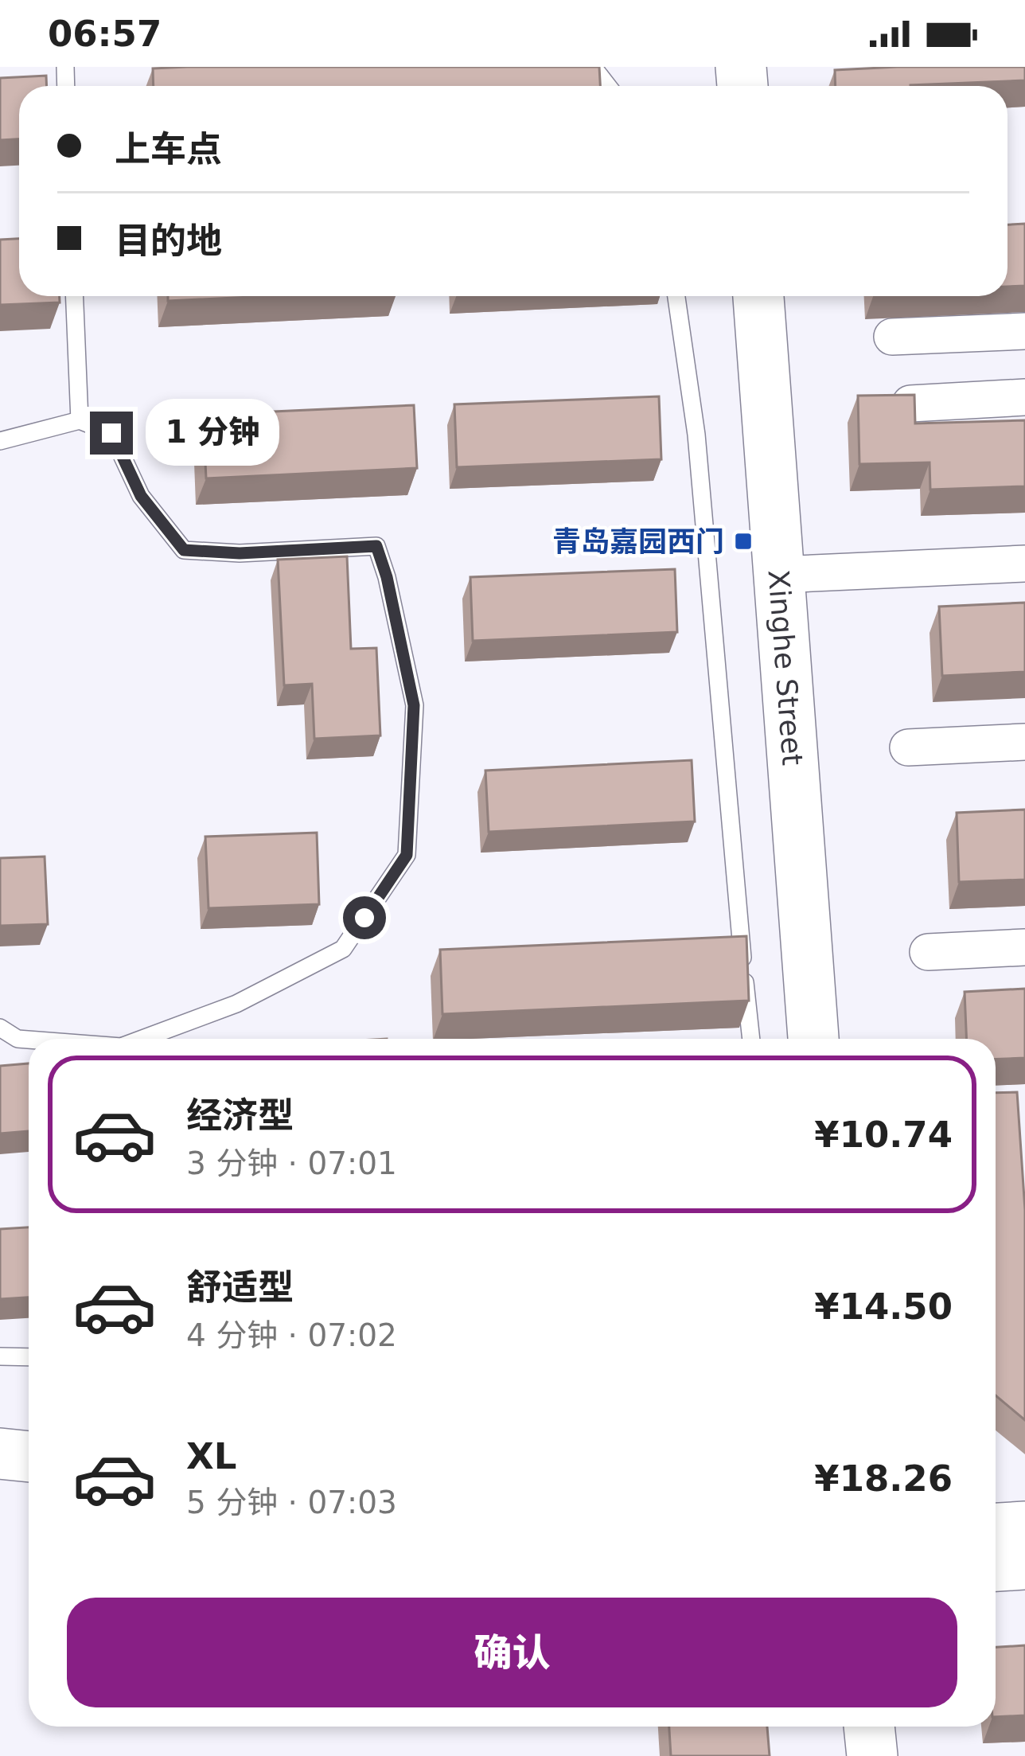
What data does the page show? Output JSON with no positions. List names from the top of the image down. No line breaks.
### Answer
{"streets":{"street":["Xinghe Street"]},"places":{"transit":["青岛嘉园西门"]},"page":{"status":"06:57","banner":["上车点","目的地"],"bubble":"1 分钟","list":[{"name":"经济型","note":"3 分钟 · 07:01","value":"¥10.74"},{"name":"舒适型","note":"4 分钟 · 07:02","value":"¥14.50"},{"name":"XL","note":"5 分钟 · 07:03","value":"¥18.26"}],"buttons":"确认"}}
